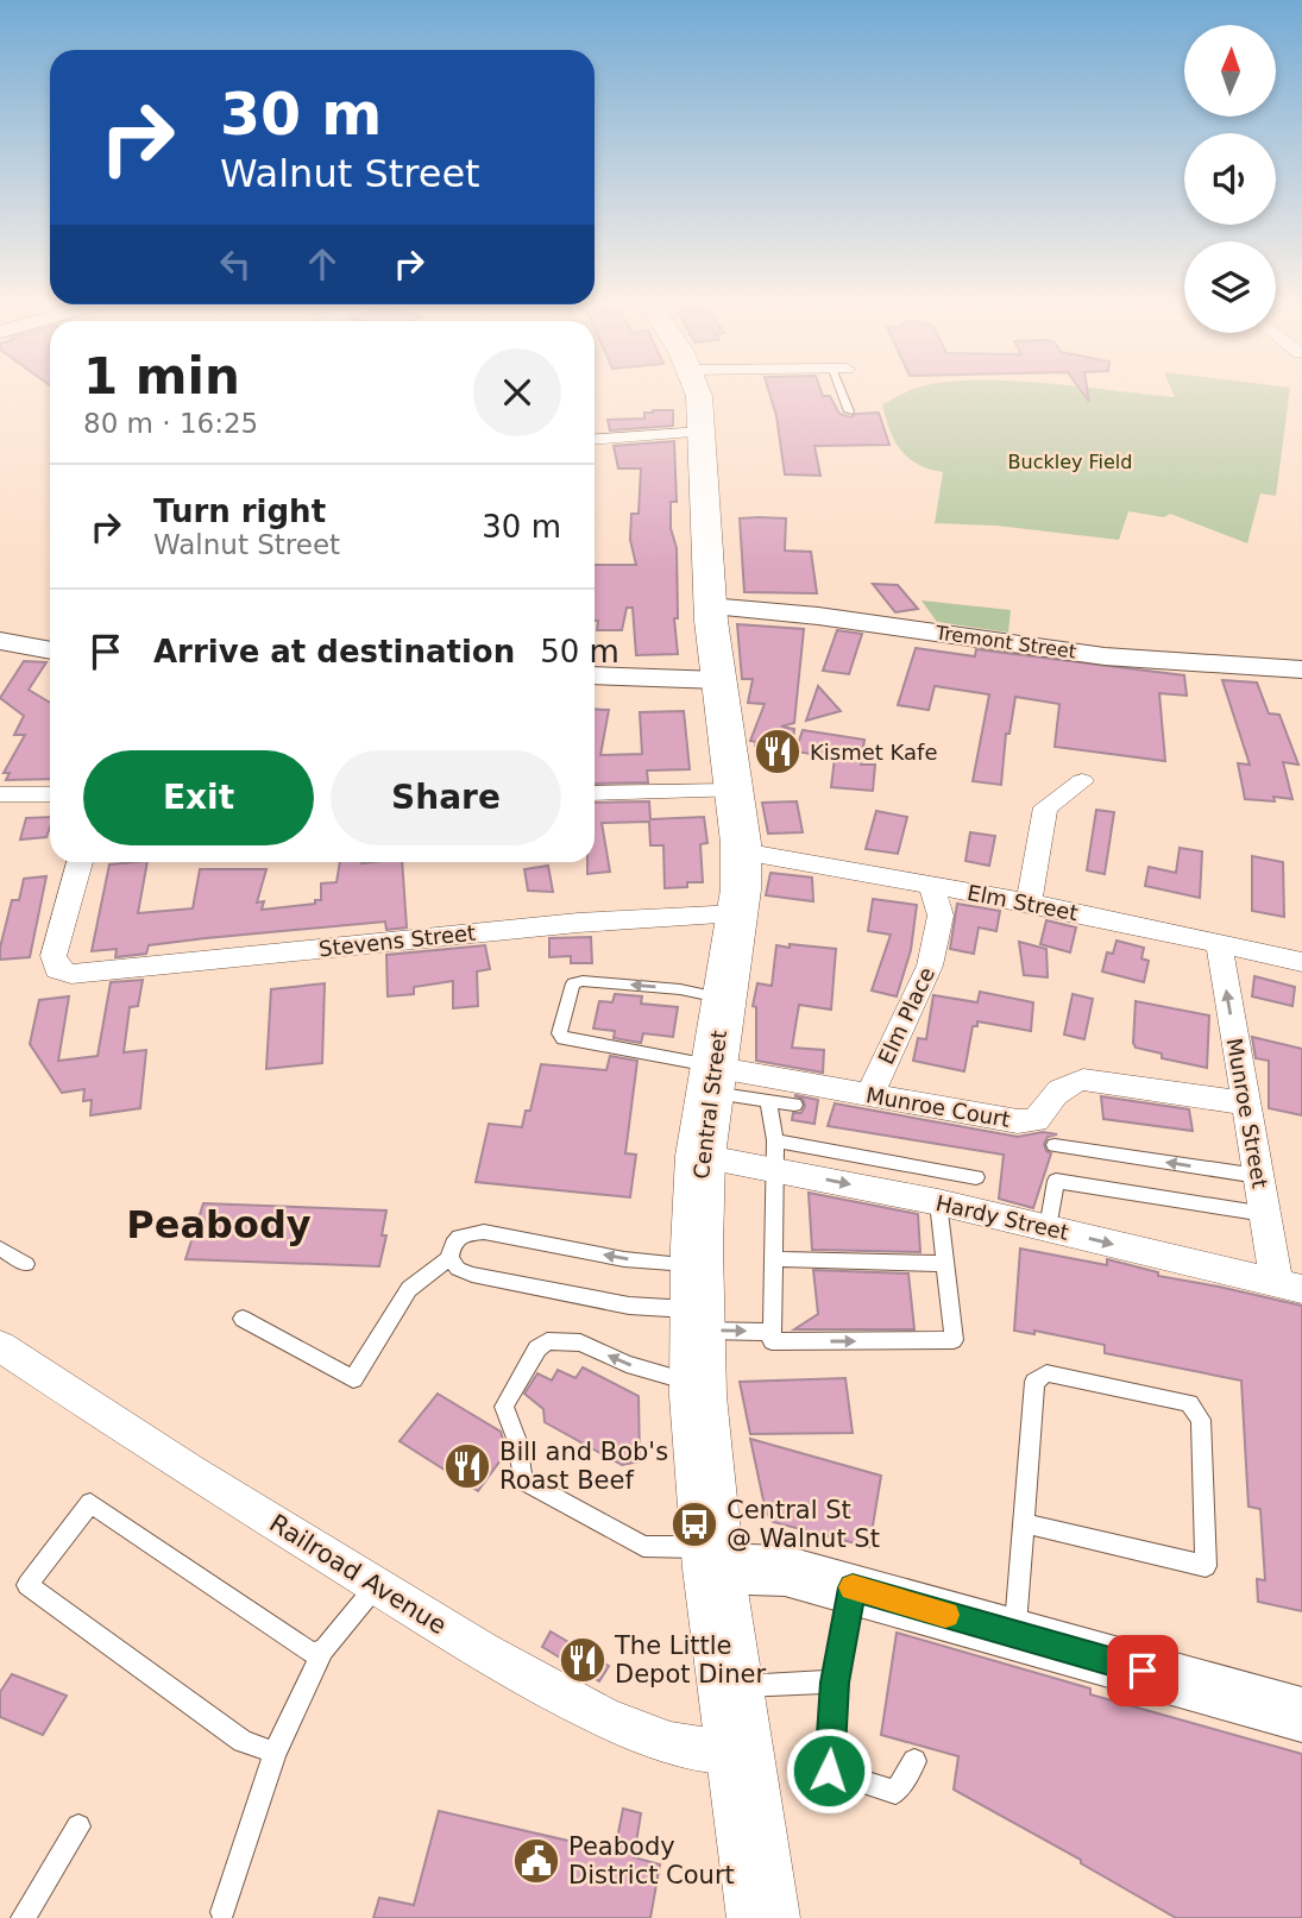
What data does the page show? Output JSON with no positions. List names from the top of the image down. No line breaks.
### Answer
{"streets":{"main road":["Central Street"],"street":["Tremont Street","Elm Street","Stevens Street","Elm Place","Munroe Court","Munroe Street","Hardy Street","Railroad Avenue"]},"crossings":[["Tremont Street","Central Street"],["Elm Street","Elm Place"],["Elm Street","Central Street"],["Elm Street","Munroe Street"],["Stevens Street","Central Street"],["Elm Place","Munroe Court"],["Central Street","Munroe Court"],["Central Street","Hardy Street"],["Central Street","Railroad Avenue"],["Munroe Court","Munroe Street"],["Munroe Street","Hardy Street"]],"one_way":["Munroe Street","Hardy Street"],"districts":["Peabody"],"parks":["Buckley Field"],"places":{"restaurant":["Kismet Kafe","Bill and Bob's Roast Beef","The Little Depot Diner"],"bus stop":["Central St @ Walnut St"],"public building":["Peabody District Court"]},"north":"top","page":{"turn":["30 m","Walnut Street"],"heading":["1 min","80 m · 16:25"],"list":[{"name":"Turn right","note":"Walnut Street","value":"30 m"},{"name":"Arrive at destination","value":"50 m"}],"buttons":["Exit","Share"]}}
